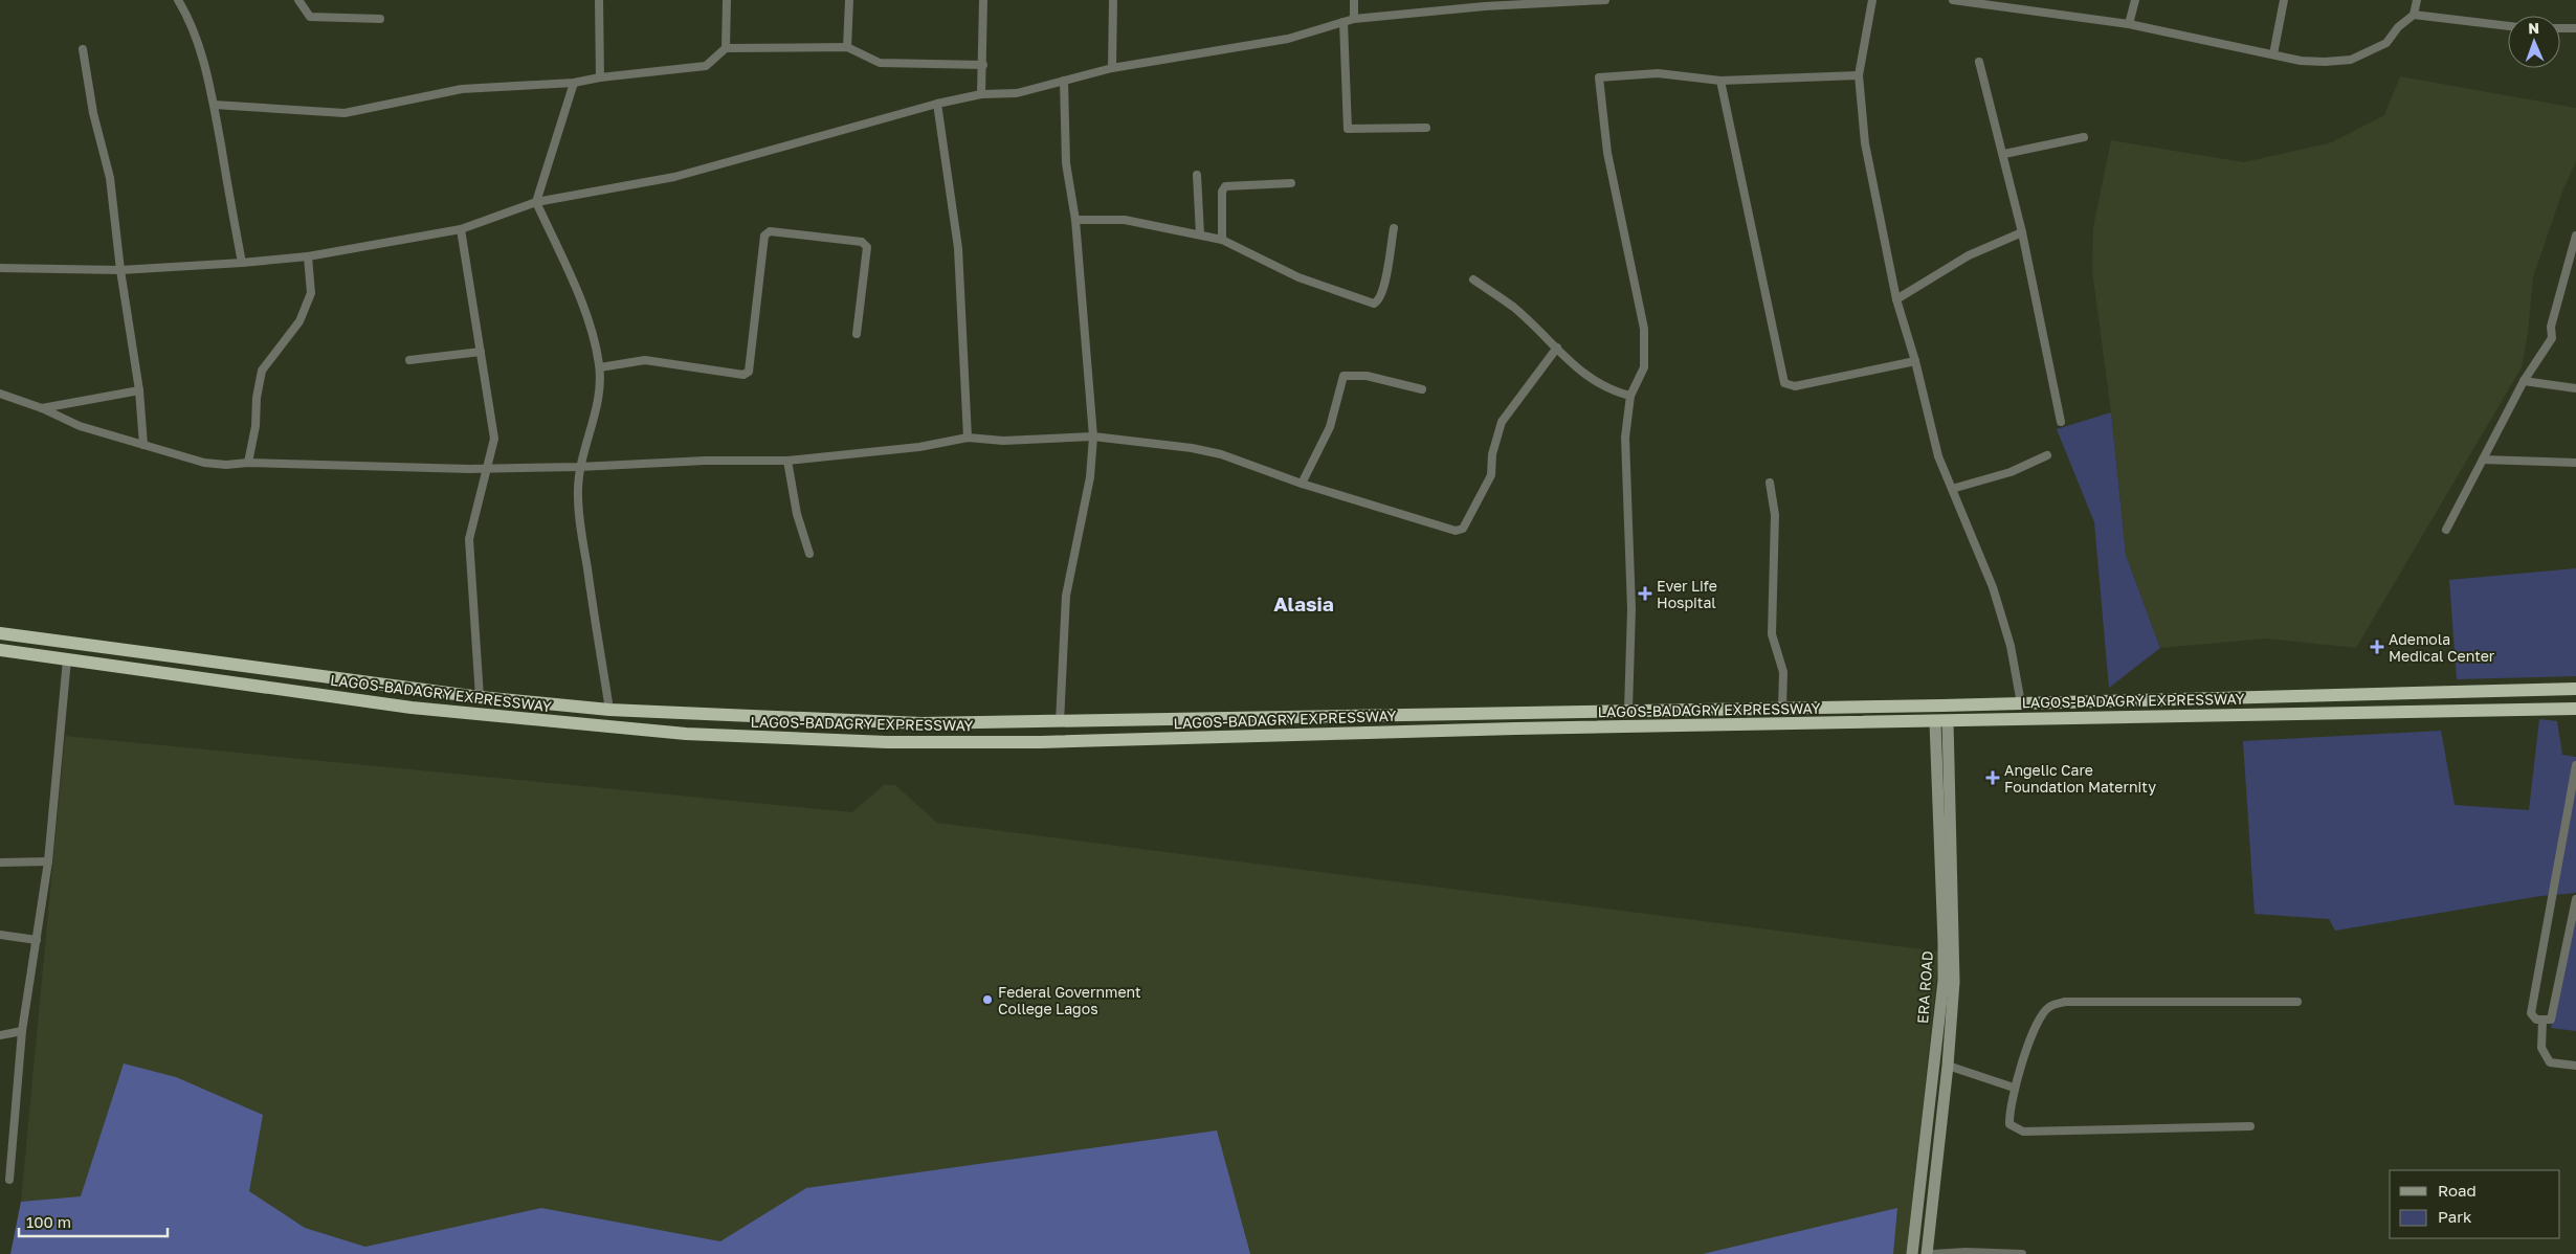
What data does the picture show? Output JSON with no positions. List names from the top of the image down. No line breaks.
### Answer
{"streets":{"highway":["LAGOS-BADAGRY EXPRESSWAY"],"main road":["ERA ROAD"]},"crossings":[["LAGOS-BADAGRY EXPRESSWAY","ERA ROAD"]],"districts":["Alasia"],"places":{"health":["Ever Life Hospital","Ademola Medical Center","Angelic Care Foundation Maternity"],"other":["Federal Government College Lagos"]},"legend":["Road","Park"],"scale_bar":"100 m","north":"top"}
